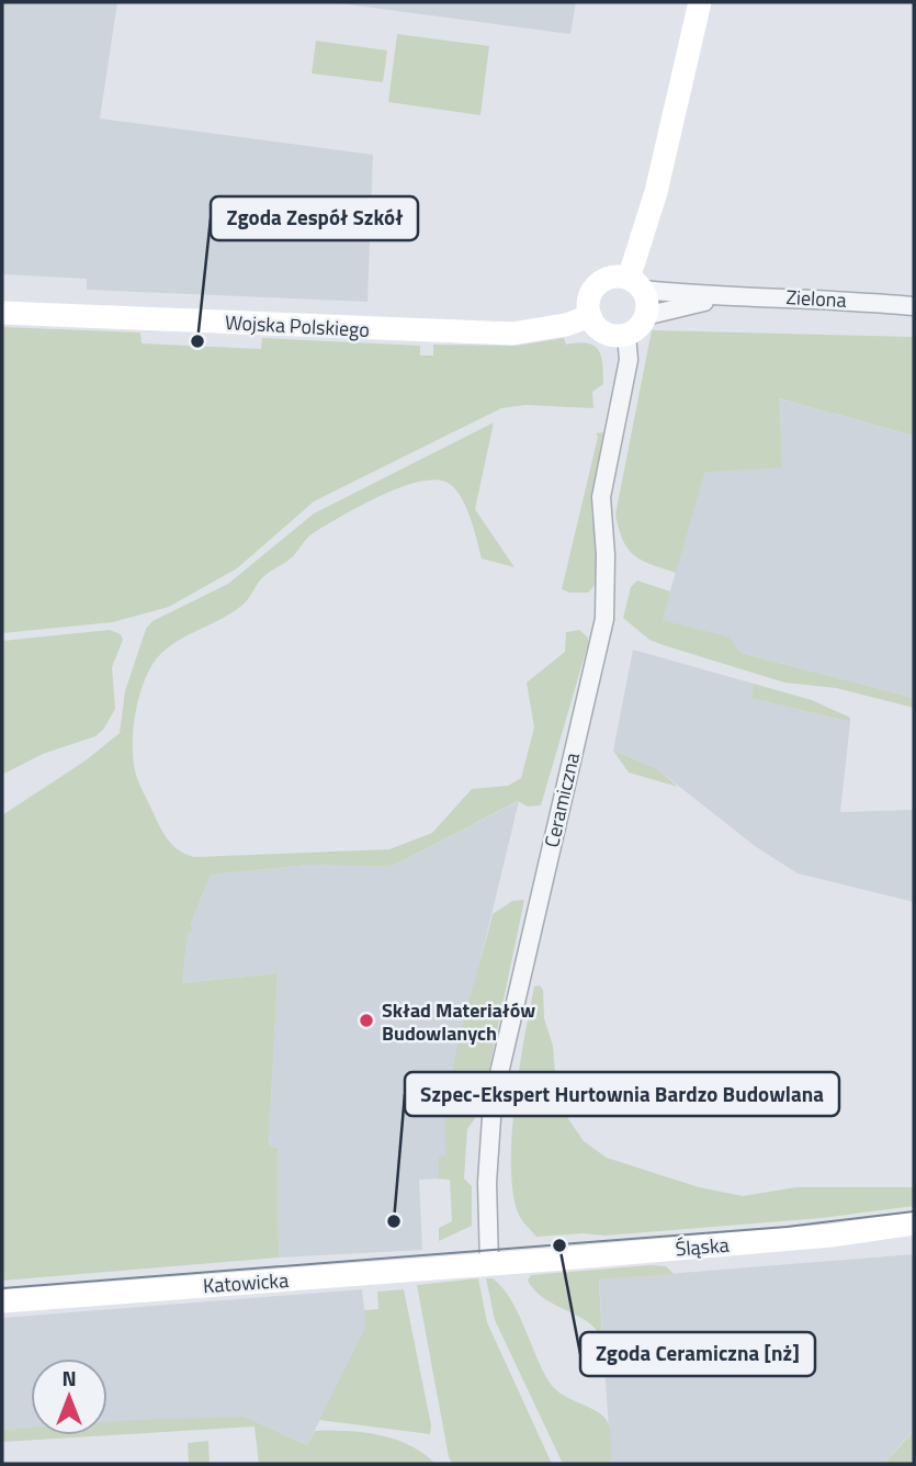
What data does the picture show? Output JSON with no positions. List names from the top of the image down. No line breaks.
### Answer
{"streets":{"street":["Zielona","Wojska Polskiego","Ceramiczna","Śląska","Katowicka"]},"crossings":[["Zielona","Wojska Polskiego"],["Zielona","Ceramiczna"],["Wojska Polskiego","Ceramiczna"],["Ceramiczna","Śląska"],["Ceramiczna","Katowicka"],["Śląska","Katowicka"]],"places":["Zgoda Zespół Szkół","Skład Materiałów Budowlanych","Szpec-Ekspert Hurtownia Bardzo Budowlana","Zgoda Ceramiczna [nż]"],"north":"top"}
